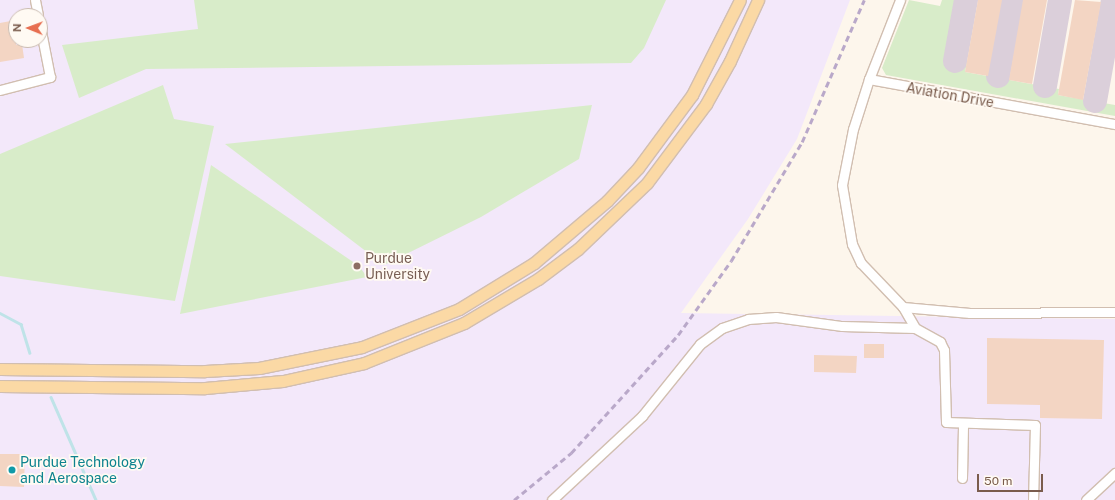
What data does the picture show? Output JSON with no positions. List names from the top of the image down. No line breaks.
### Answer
{"streets":{"street":["Aviation Drive"]},"places":["Purdue University","Purdue Technology and Aerospace"],"scale_bar":"50 m","north":"left"}
